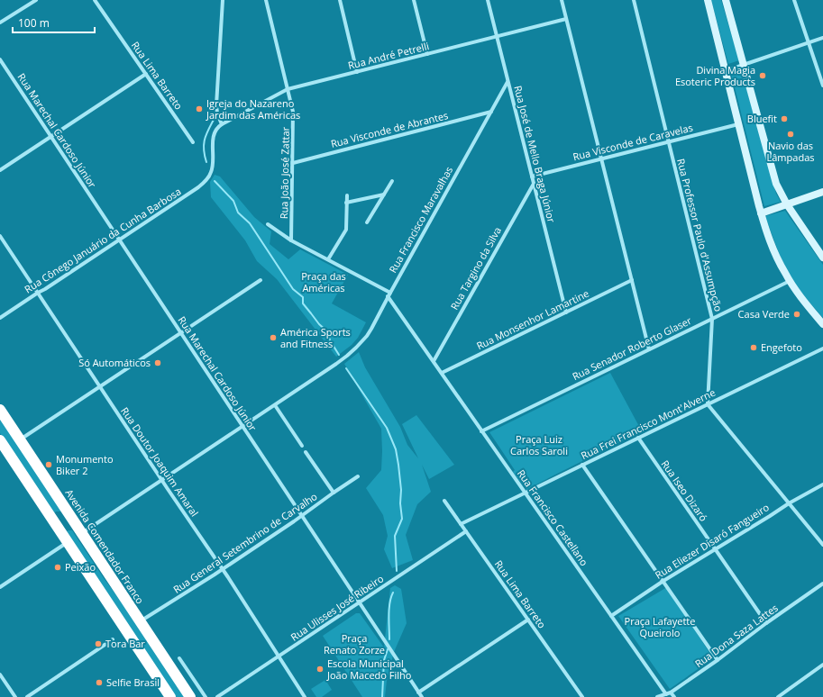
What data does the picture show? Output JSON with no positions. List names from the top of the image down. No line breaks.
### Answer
{"streets":{"highway":["Avenida Comendador Franco"],"street":["Rua André Petrelli","Rua Lima Barreto","Rua Visconde de Abrantes","Rua Marechal Cardoso Júnior","Rua Visconde de Caravelas","Rua José de Mello Braga Júnior","Rua João José Zattar","Rua Francisco Maravalhas","Rua Professor Paulo d'Assumpção","Rua Cônego Januário da Cunha Barbosa","Rua Targino da Silva","Rua Monsenhor Lamartine","Rua Senador Roberto Glaser","Rua Frei Francisco Mont'Alverne","Rua Doutor Joaquim Amaral","Rua Iseo Dizaró","Rua Francisco Castellano","Rua Eliezer Disaró Fangueiro","Rua General Setembrino de Carvalho","Rua Ulisses José Ribeiro","Rua Dona Saza Lattes"]},"crossings":[["Rua André Petrelli","Rua José de Mello Braga Júnior"],["Rua André Petrelli","Rua João José Zattar"],["Rua André Petrelli","Rua Cônego Januário da Cunha Barbosa"],["Rua Lima Barreto","Rua Frei Francisco Mont'Alverne"],["Rua Lima Barreto","Rua Ulisses José Ribeiro"],["Rua Visconde de Abrantes","Rua João José Zattar"],["Rua Visconde de Abrantes","Rua Francisco Maravalhas"],["Rua Marechal Cardoso Júnior","Rua Francisco Maravalhas"],["Rua Marechal Cardoso Júnior","Rua Cônego Januário da Cunha Barbosa"],["Rua Marechal Cardoso Júnior","Rua General Setembrino de Carvalho"],["Rua Marechal Cardoso Júnior","Rua Ulisses José Ribeiro"],["Rua Visconde de Caravelas","Rua José de Mello Braga Júnior"],["Rua Visconde de Caravelas","Rua Professor Paulo d'Assumpção"],["Rua José de Mello Braga Júnior","Rua Francisco Maravalhas"],["Rua José de Mello Braga Júnior","Rua Targino da Silva"],["Rua José de Mello Braga Júnior","Rua Monsenhor Lamartine"],["Rua Francisco Maravalhas","Rua Doutor Joaquim Amaral"],["Rua Francisco Maravalhas","Rua Francisco Castellano"],["Rua Francisco Maravalhas","Avenida Comendador Franco"],["Rua Professor Paulo d'Assumpção","Rua Senador Roberto Glaser"],["Rua Professor Paulo d'Assumpção","Rua Frei Francisco Mont'Alverne"],["Rua Cônego Januário da Cunha Barbosa","Rua Doutor Joaquim Amaral"],["Rua Targino da Silva","Rua Francisco Castellano"],["Rua Monsenhor Lamartine","Rua Francisco Castellano"],["Rua Senador Roberto Glaser","Rua Francisco Castellano"],["Rua Frei Francisco Mont'Alverne","Rua Iseo Dizaró"],["Rua Frei Francisco Mont'Alverne","Rua Francisco Castellano"],["Rua Doutor Joaquim Amaral","Rua General Setembrino de Carvalho"],["Rua Doutor Joaquim Amaral","Rua Ulisses José Ribeiro"],["Rua Iseo Dizaró","Rua Eliezer Disaró Fangueiro"],["Rua Iseo Dizaró","Rua Dona Saza Lattes"],["Rua Francisco Castellano","Rua Eliezer Disaró Fangueiro"],["Rua Francisco Castellano","Rua Dona Saza Lattes"],["Rua General Setembrino de Carvalho","Avenida Comendador Franco"]],"parks":["Praça das Américas","Praça Luiz Carlos Saroli","Praça Lafayette Queirolo","Praça Renato Zorze"],"places":["Divina Magia Esoteric Products","Igreja do Nazareno Jardim das Américas","Bluefit","Navio das Lâmpadas","Casa Verde","América Sports and Fitness","Engefoto","Só Automáticos","Monumento Biker 2","Peixão","Tora Bar","Escola Municipal João Macedo Filho","Selfie Brasil"],"scale_bar":"100 m"}
